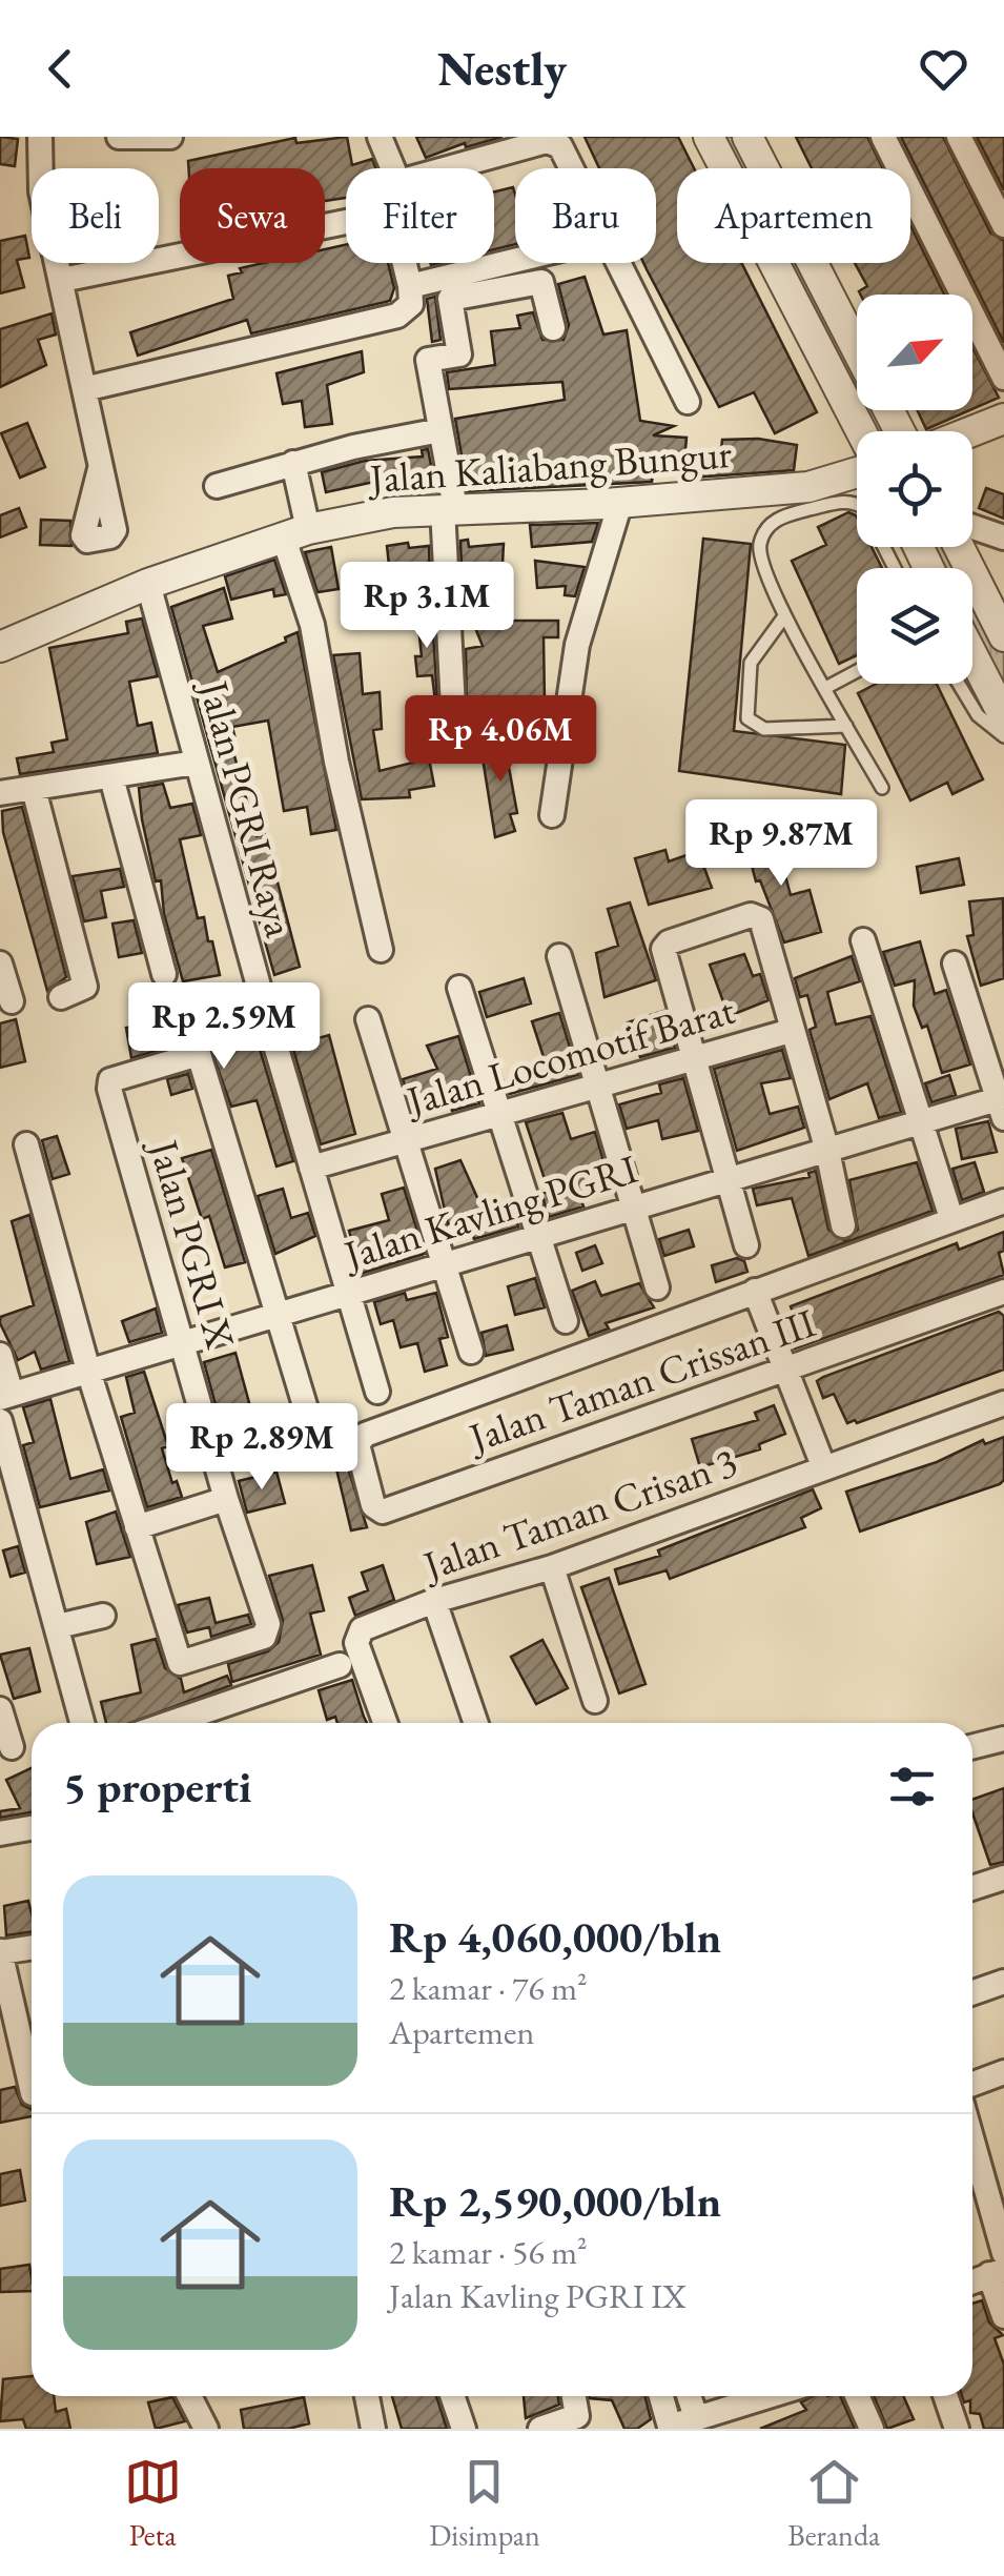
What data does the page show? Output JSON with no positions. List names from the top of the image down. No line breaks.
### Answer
{"streets":{"street":["Jalan Kaliabang Bungur","Jalan PGRI Raya","Jalan Locomotif Barat","Jalan Kavling PGRI","Jalan PGRI X","Jalan Taman Crissan III","Jalan Taman Crisan 3"]},"crossings":[["Jalan Kaliabang Bungur","Jalan PGRI Raya"],["Jalan PGRI Raya","Jalan Locomotif Barat"],["Jalan PGRI Raya","Jalan Kavling PGRI"],["Jalan Kavling PGRI","Jalan PGRI X"]],"north":"top right","page":{"header":"Nestly","chip":["Beli","Sewa","Filter","Baru","Apartemen"],"price":["Rp 3.1M","Rp 4.06M","Rp 9.87M","Rp 2.59M","Rp 2.89M"],"heading":"5 properti","list":[{"name":"Rp 4,060,000/bln","note":"2 kamar · 76 m² · Apartemen"},{"name":"Rp 2,590,000/bln","note":"2 kamar · 56 m² · Jalan Kavling PGRI IX"}],"tabs":["Peta","Disimpan","Beranda"]}}
